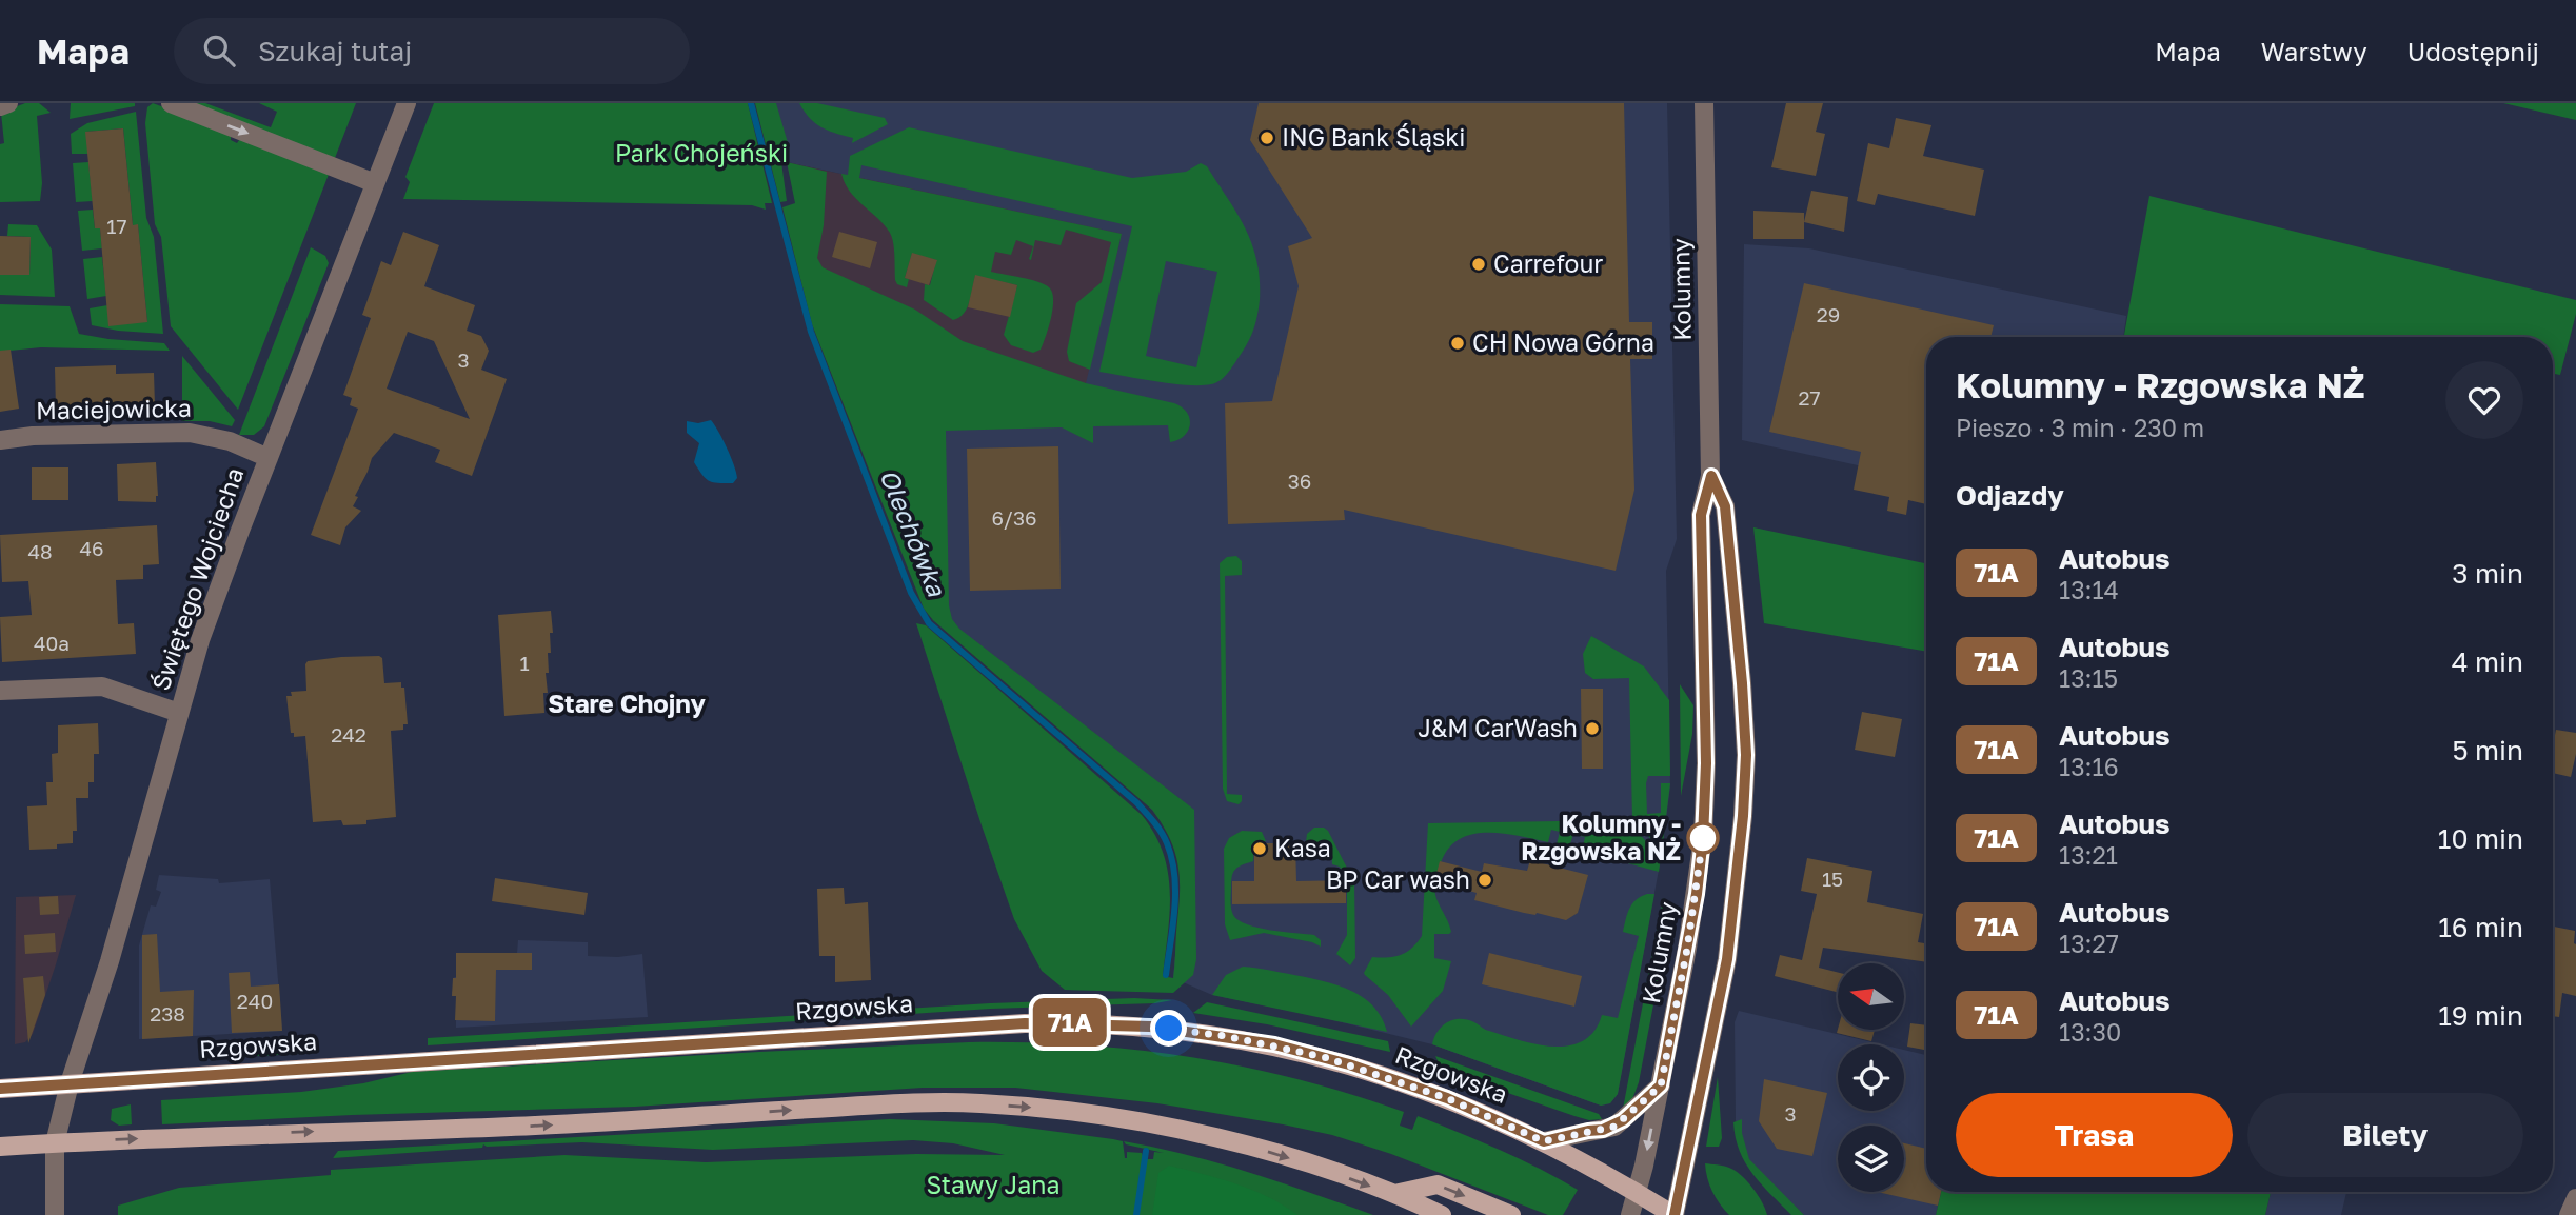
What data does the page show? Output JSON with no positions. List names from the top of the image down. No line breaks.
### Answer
{"streets":{"main road":["Rzgowska"],"street":["Kolumny","Maciejowicka","Świętego Wojciecha"]},"crossings":[["Kolumny","Rzgowska"],["Maciejowicka","Świętego Wojciecha"],["Świętego Wojciecha","Rzgowska"]],"districts":["Stare Chojny"],"water":["Olechówka"],"parks":["Park Chojeński","Stawy Jana"],"places":["ING Bank Śląski","Carrefour","CH Nowa Górna","J&M CarWash","Kolumny - Rzgowska NŻ","Kasa","BP Car wash"],"lines":["bus line 71A"],"house_numbers":["17","29","3","27","36","6/36","46","48","40a","1","242","15","240","238","3"],"north":"left","page":{"header":"Mapa","search":"Szukaj tutaj","nav":["Mapa","Warstwy","Udostępnij"],"on_map":"71A","heading":[["Kolumny - Rzgowska NŻ","Pieszo · 3 min · 230 m"],"Odjazdy"],"list":[{"mark":"71A","name":"Autobus","note":"13:14","value":"3 min"},{"mark":"71A","name":"Autobus","note":"13:15","value":"4 min"},{"mark":"71A","name":"Autobus","note":"13:16","value":"5 min"},{"mark":"71A","name":"Autobus","note":"13:21","value":"10 min"},{"mark":"71A","name":"Autobus","note":"13:27","value":"16 min"},{"mark":"71A","name":"Autobus","note":"13:30","value":"19 min"}],"buttons":["Trasa","Bilety"]}}
